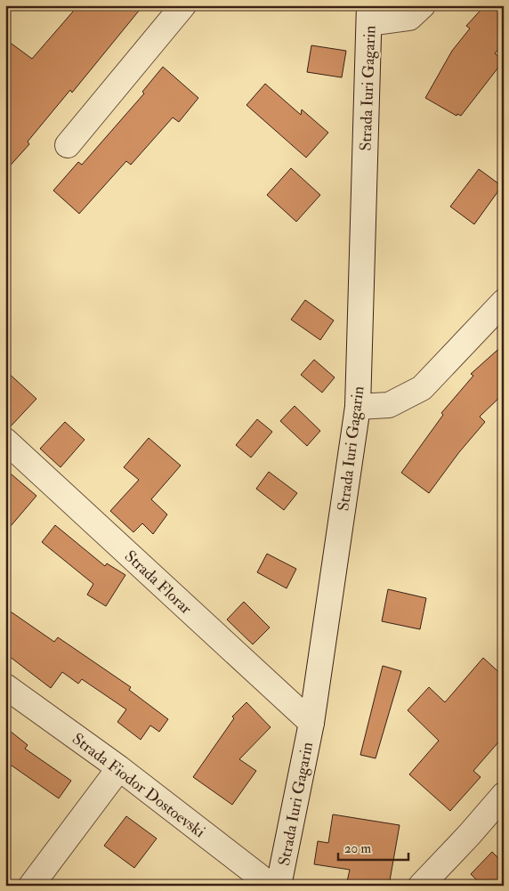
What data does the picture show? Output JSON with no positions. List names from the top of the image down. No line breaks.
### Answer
{"streets":{"street":["Strada Iuri Gagarin","Strada Florar","Strada Fiodor Dostoevski"]},"crossings":[["Strada Iuri Gagarin","Strada Florar"]],"scale_bar":"20 m"}
